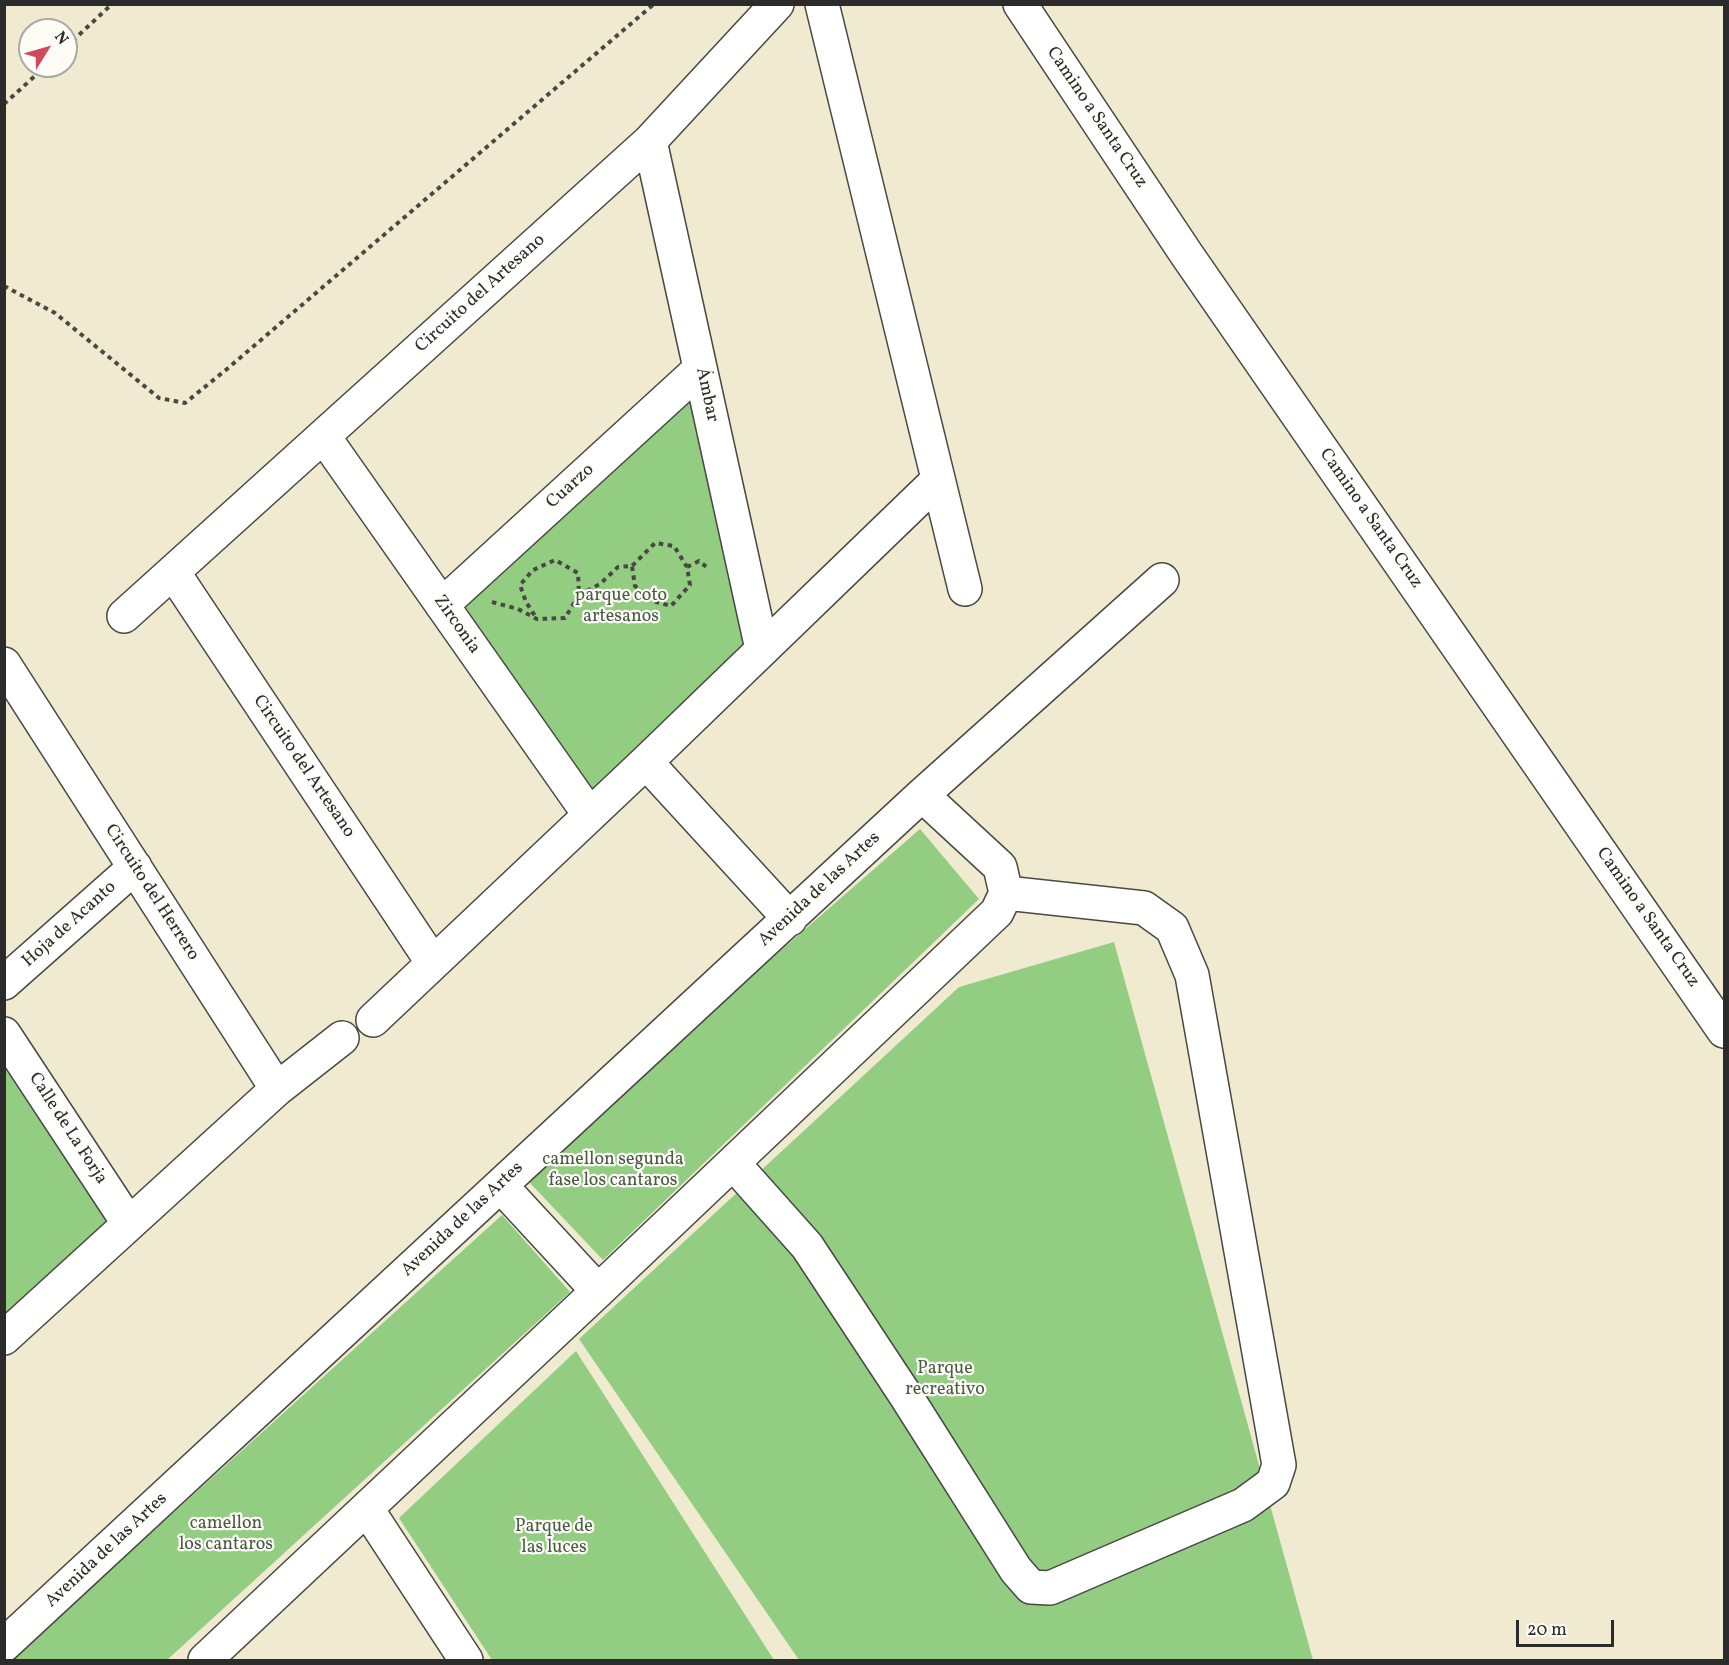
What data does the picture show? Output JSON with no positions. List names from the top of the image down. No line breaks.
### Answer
{"streets":{"street":["Camino a Santa Cruz","Circuito del Artesano","Ámbar","Cuarzo","Zirconia","Avenida de las Artes","Circuito del Herrero","Hoja de Acanto","Calle de La Forja"]},"crossings":[["Circuito del Artesano","Ámbar"],["Circuito del Artesano","Zirconia"],["Ámbar","Cuarzo"],["Cuarzo","Zirconia"],["Circuito del Herrero","Hoja de Acanto"]],"parks":["parque coto artesanos","camellon segunda fase los cantaros","Parque recreativo","camellon los cantaros","Parque de las luces"],"scale_bar":"20 m","north":"top right"}
